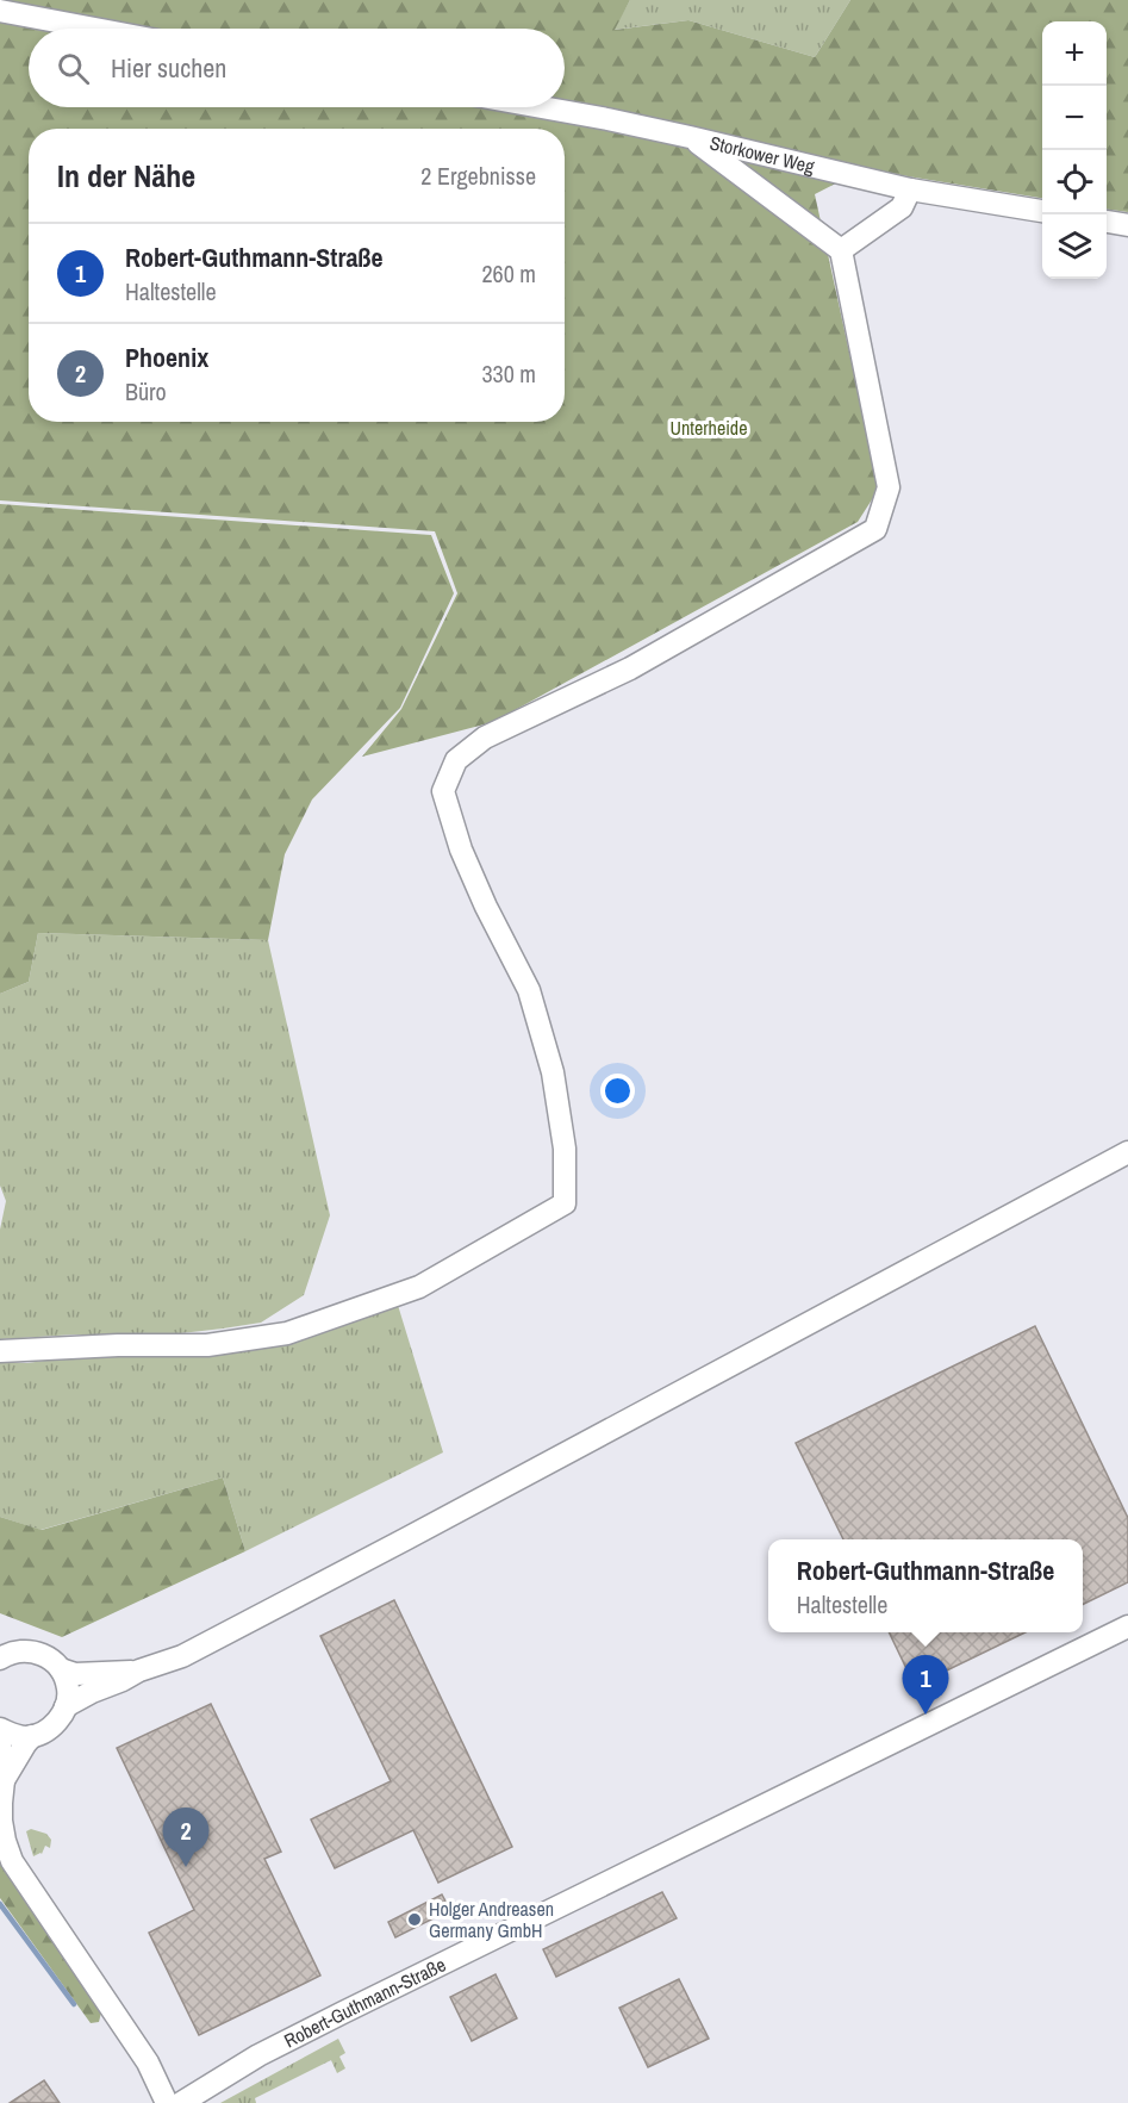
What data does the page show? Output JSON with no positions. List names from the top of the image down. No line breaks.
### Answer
{"streets":{"street":["Storkower Weg","Robert-Guthmann-Straße"]},"parks":["Unterheide"],"places":["Holger Andreasen Germany GmbH"],"page":{"map_buttons":["+","−"],"search":"Hier suchen","heading":["In der Nähe","2 Ergebnisse"],"list":[{"mark":"1","name":"Robert-Guthmann-Straße","note":"Haltestelle","value":"260 m"},{"mark":"2","name":"Phoenix","note":"Büro","value":"330 m"}],"popup":["Robert-Guthmann-Straße","Haltestelle"],"pins":["1","2"]}}
